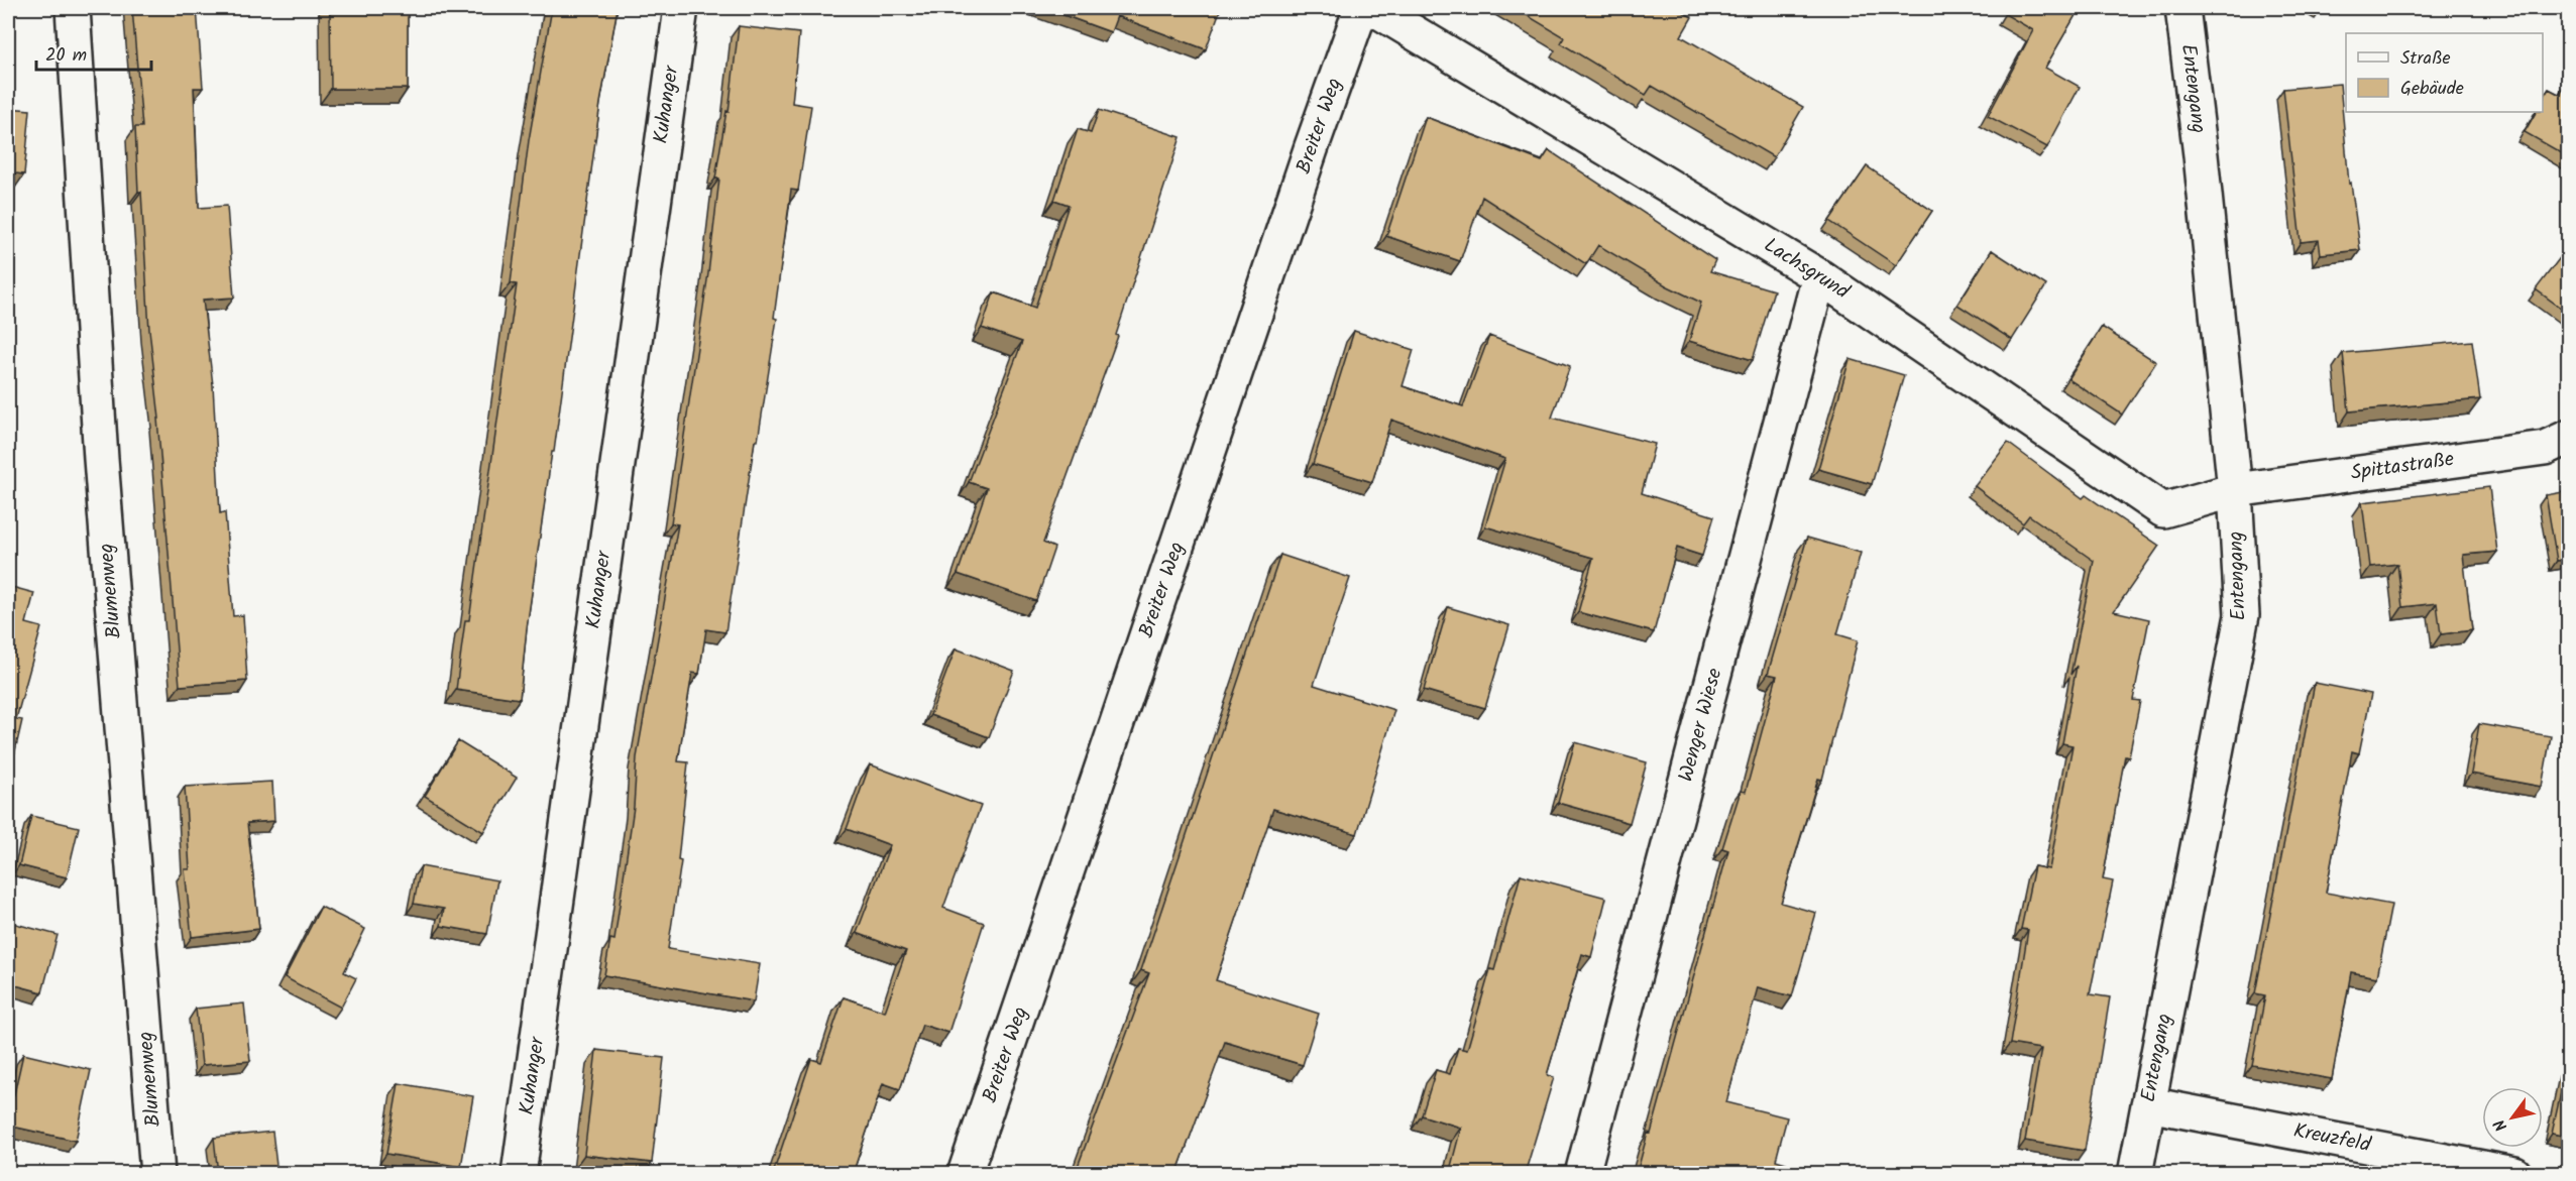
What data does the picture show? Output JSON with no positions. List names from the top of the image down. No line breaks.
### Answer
{"streets":{"street":["Entengang","Kuhanger","Breiter Weg","Lachsgrund","Spittastraße","Blumenweg","Wenger Wiese","Kreuzfeld"]},"crossings":[["Entengang","Lachsgrund"],["Entengang","Spittastraße"],["Entengang","Kreuzfeld"],["Lachsgrund","Spittastraße"],["Lachsgrund","Wenger Wiese"]],"legend":["Straße","Gebäude"],"scale_bar":"20 m","north":"bottom left"}
